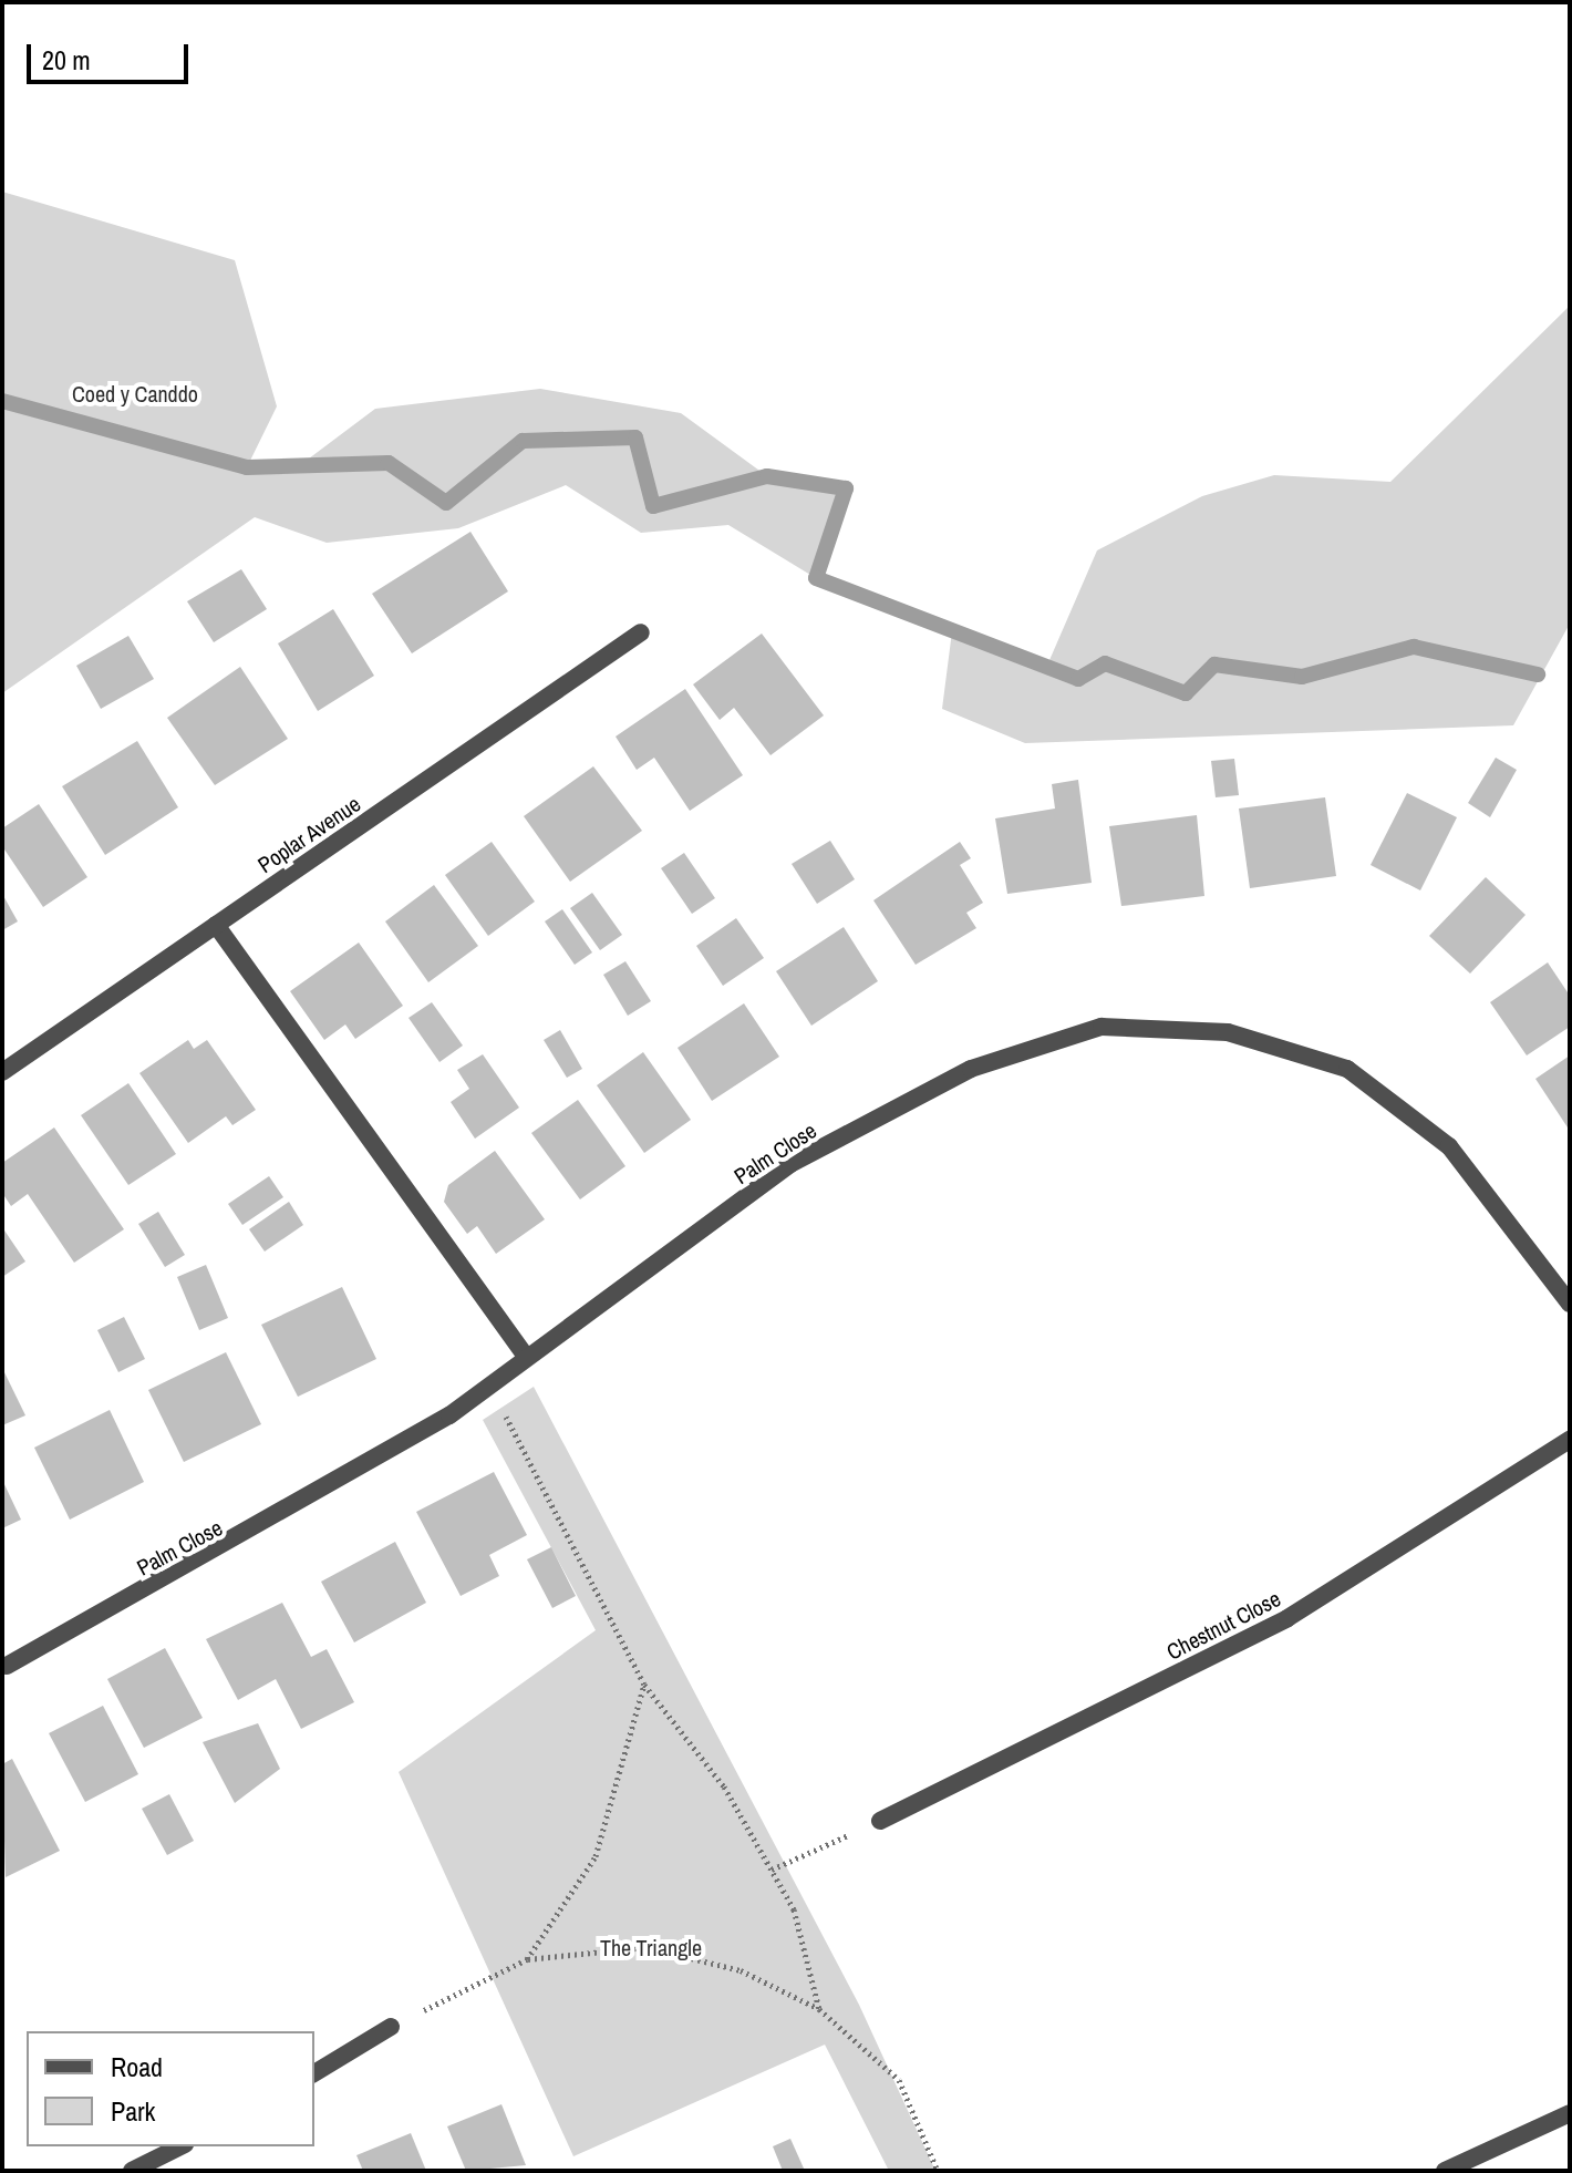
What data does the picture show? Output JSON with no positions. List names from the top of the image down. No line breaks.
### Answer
{"streets":{"street":["Poplar Avenue","Palm Close","Chestnut Close"]},"parks":["Coed y Canddo","The Triangle"],"legend":["Road","Park"],"scale_bar":"20 m"}
